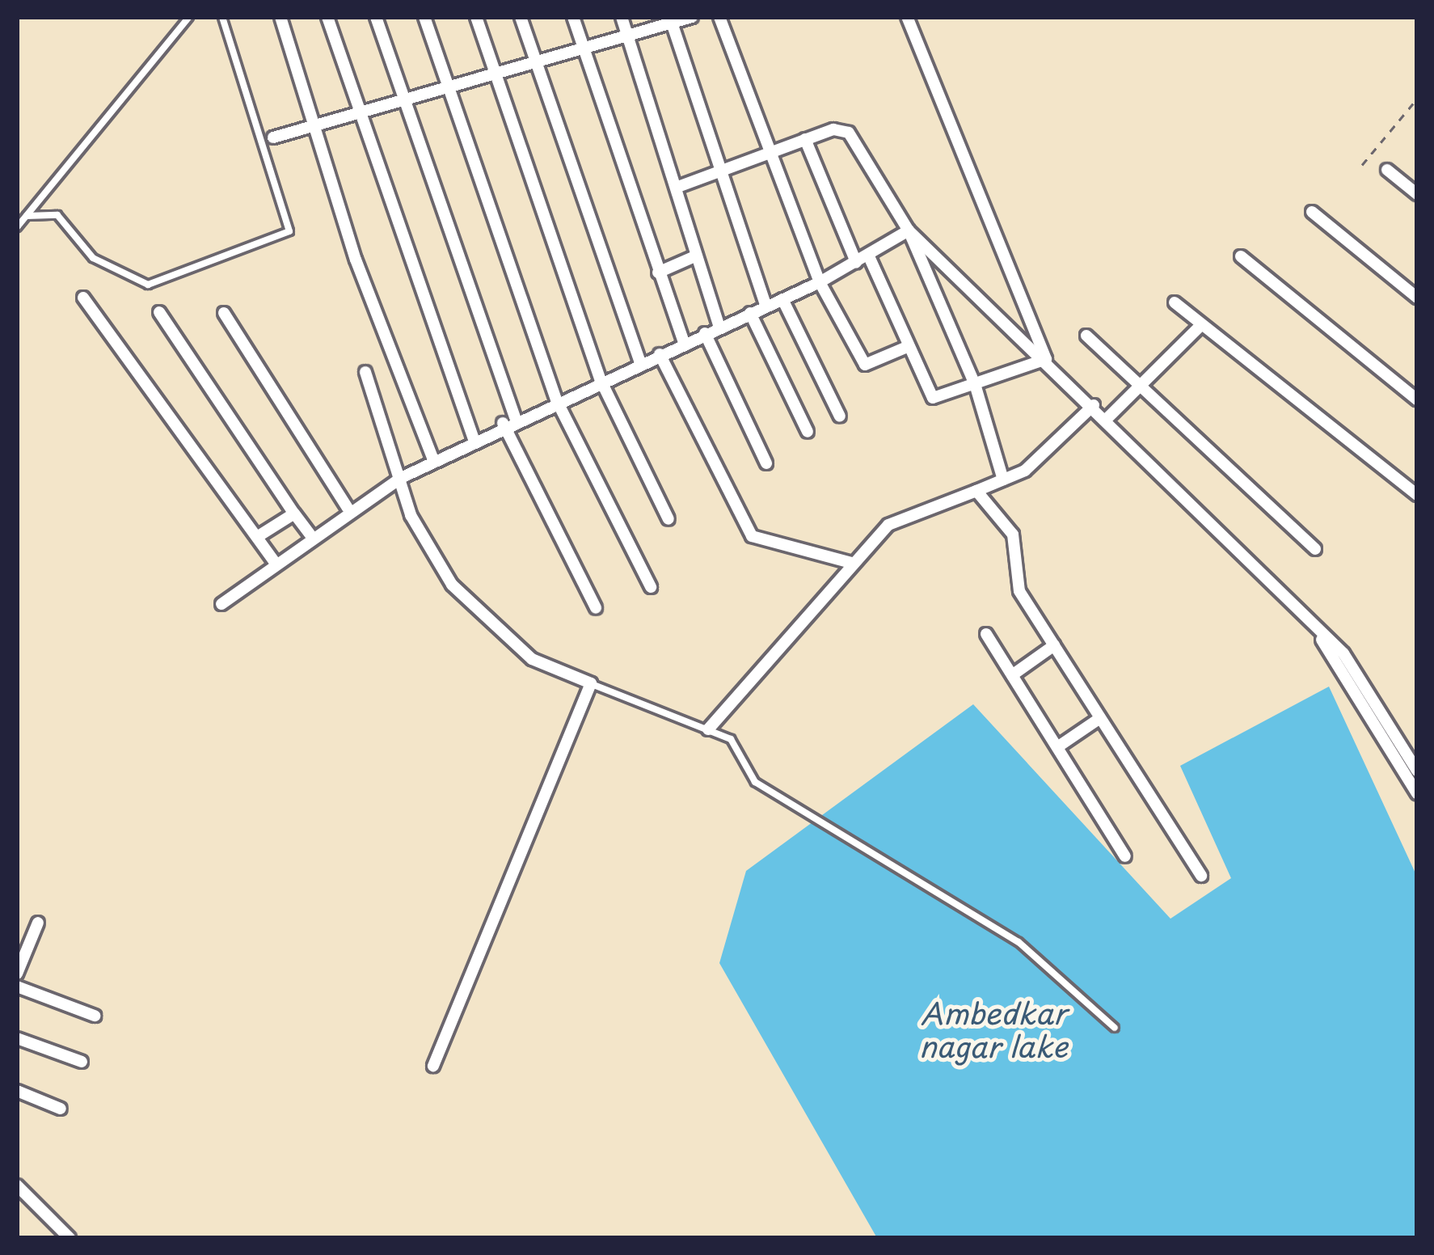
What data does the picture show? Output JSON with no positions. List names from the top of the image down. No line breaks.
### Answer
{"water":["Ambedkar nagar lake"]}
